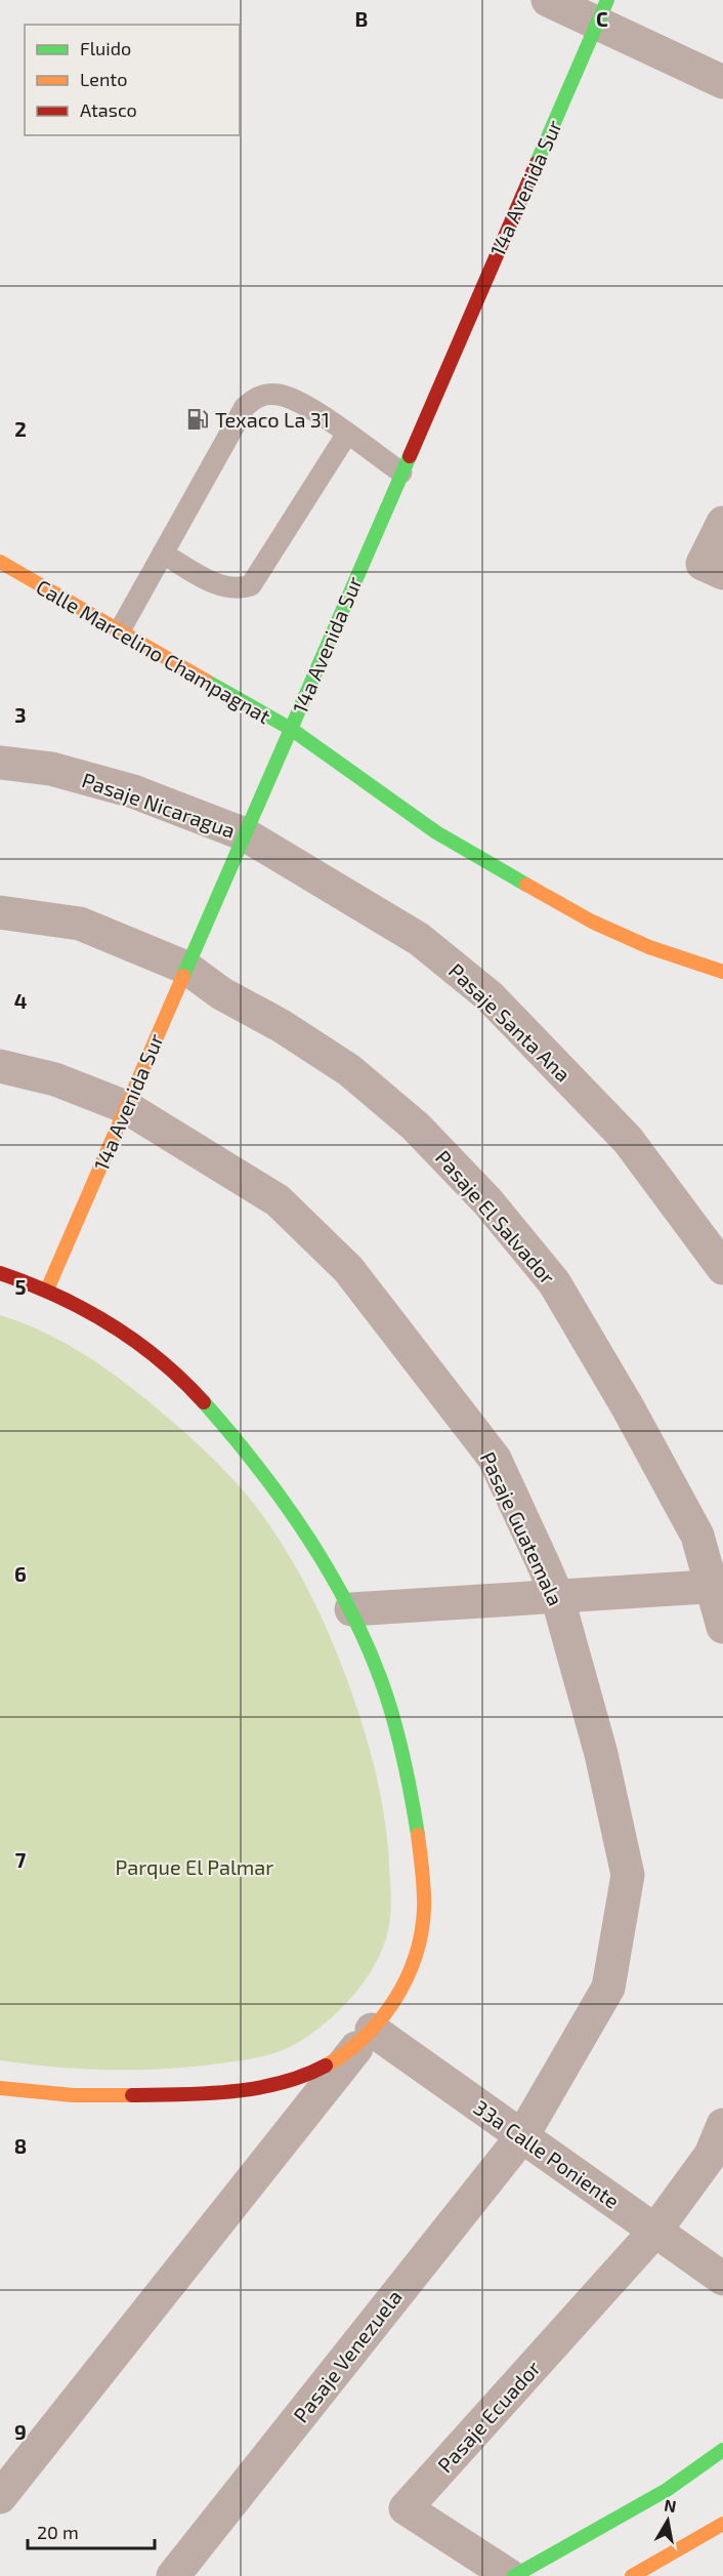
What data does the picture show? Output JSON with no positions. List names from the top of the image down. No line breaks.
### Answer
{"streets":{"street":["14a Avenida Sur","Calle Marcelino Champagnat","Pasaje Nicaragua","Pasaje Santa Ana","Pasaje El Salvador","Pasaje Guatemala","33a Calle Poniente","Pasaje Venezuela","Pasaje Ecuador"]},"crossings":[["14a Avenida Sur","Calle Marcelino Champagnat"],["14a Avenida Sur","Pasaje Nicaragua"],["14a Avenida Sur","Pasaje Santa Ana"],["14a Avenida Sur","Pasaje El Salvador"],["14a Avenida Sur","Pasaje Guatemala"],["Pasaje Nicaragua","Pasaje Santa Ana"],["Pasaje Guatemala","33a Calle Poniente"],["Pasaje Guatemala","Pasaje Venezuela"],["33a Calle Poniente","Pasaje Venezuela"],["33a Calle Poniente","Pasaje Ecuador"]],"parks":["Parque El Palmar"],"places":{"fuel station":["Texaco La 31"]},"legend":["Fluido","Lento","Atasco"],"scale_bar":"20 m","north":"top","grid":{"columns":["B","C"],"rows":["2","3","4","5","6","7","8","9"]}}
